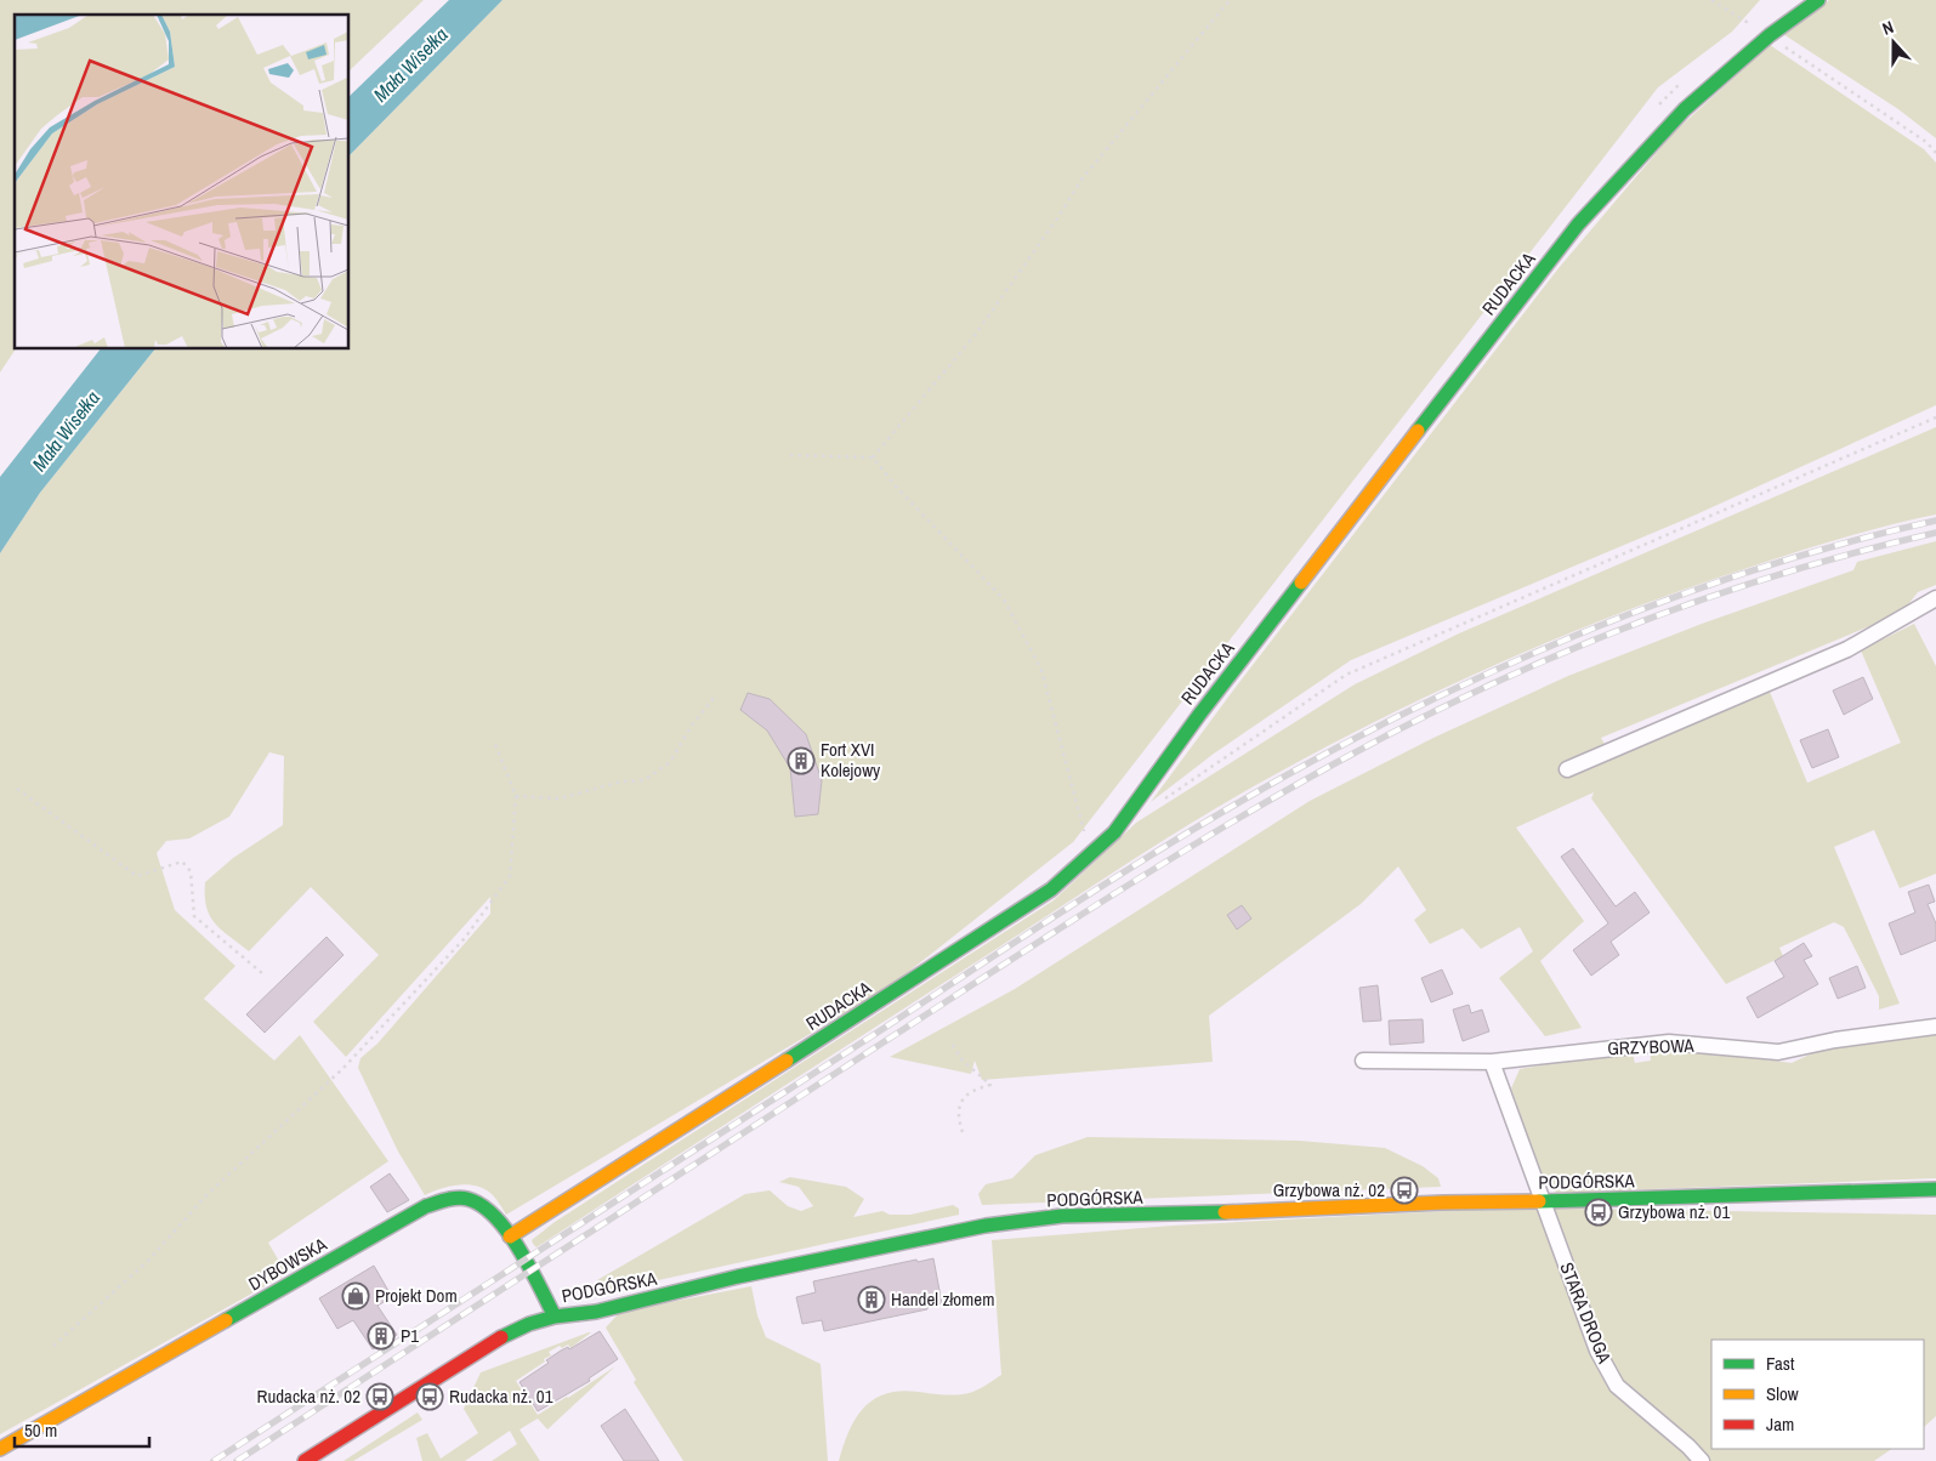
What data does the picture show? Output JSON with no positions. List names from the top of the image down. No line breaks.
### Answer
{"streets":{"street":["RUDACKA","GRZYBOWA","PODGÓRSKA","DYBOWSKA","STARA DROGA"]},"crossings":[["RUDACKA","DYBOWSKA"],["GRZYBOWA","STARA DROGA"],["PODGÓRSKA","DYBOWSKA"],["PODGÓRSKA","STARA DROGA"]],"water":["Mała Wisełka"],"places":{"building":["Fort XVI Kolejowy","Handel złomem","P1"],"bus stop":["Grzybowa nż. 02","Grzybowa nż. 01","Rudacka nż. 02","Rudacka nż. 01"],"shop":["Projekt Dom"]},"legend":["Fast","Slow","Jam"],"scale_bar":"50 m","north":"top"}
